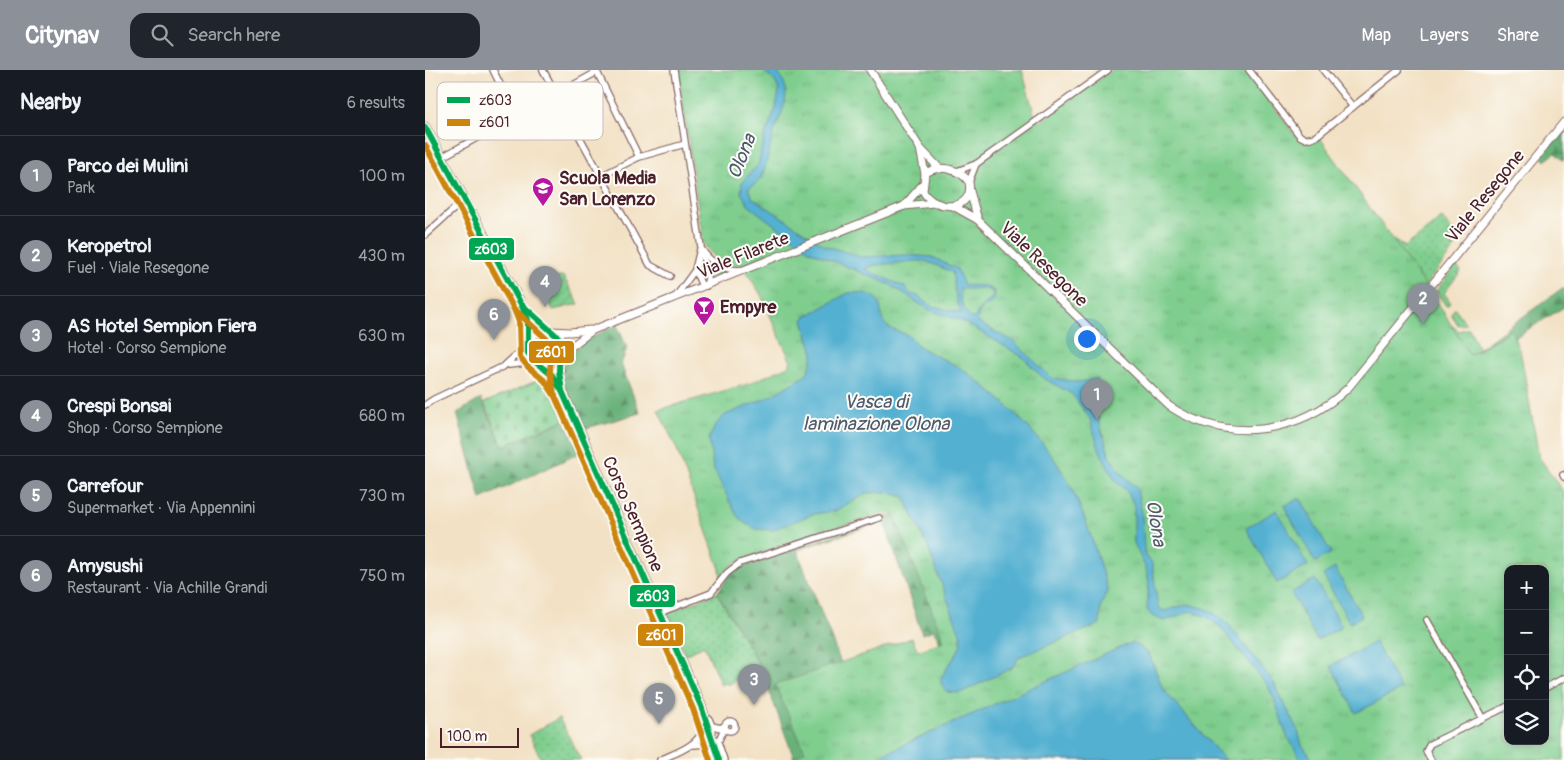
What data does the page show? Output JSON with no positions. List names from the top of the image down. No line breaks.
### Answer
{"streets":{"main road":["Corso Sempione"],"street":["Viale Resegone","Viale Filarete"]},"crossings":[["Viale Resegone","Viale Filarete"],["Viale Filarete","Corso Sempione"]],"water":["Olona","Vasca di laminazione Olona"],"places":{"school or university":["Scuola Media San Lorenzo"],"bar":["Empyre"]},"lines":["transit line z603","transit line z601"],"legend":["z603","z601"],"scale_bar":"100 m","page":{"header":"Citynav","search":"Search here","nav":["Map","Layers","Share"],"heading":["Nearby","6 results"],"list":[{"mark":"1","name":"Parco dei Mulini","note":"Park","value":"100 m"},{"mark":"2","name":"Keropetrol","note":"Fuel · Viale Resegone","value":"430 m"},{"mark":"3","name":"AS Hotel Sempion Fiera","note":"Hotel · Corso Sempione","value":"630 m"},{"mark":"4","name":"Crespi Bonsai","note":"Shop · Corso Sempione","value":"680 m"},{"mark":"5","name":"Carrefour","note":"Supermarket · Via Appennini","value":"730 m"},{"mark":"6","name":"Amysushi","note":"Restaurant · Via Achille Grandi","value":"750 m"}],"pins":["4","2","6","1","3","5"],"map_buttons":["+","−"],"scale":"100 m"}}
